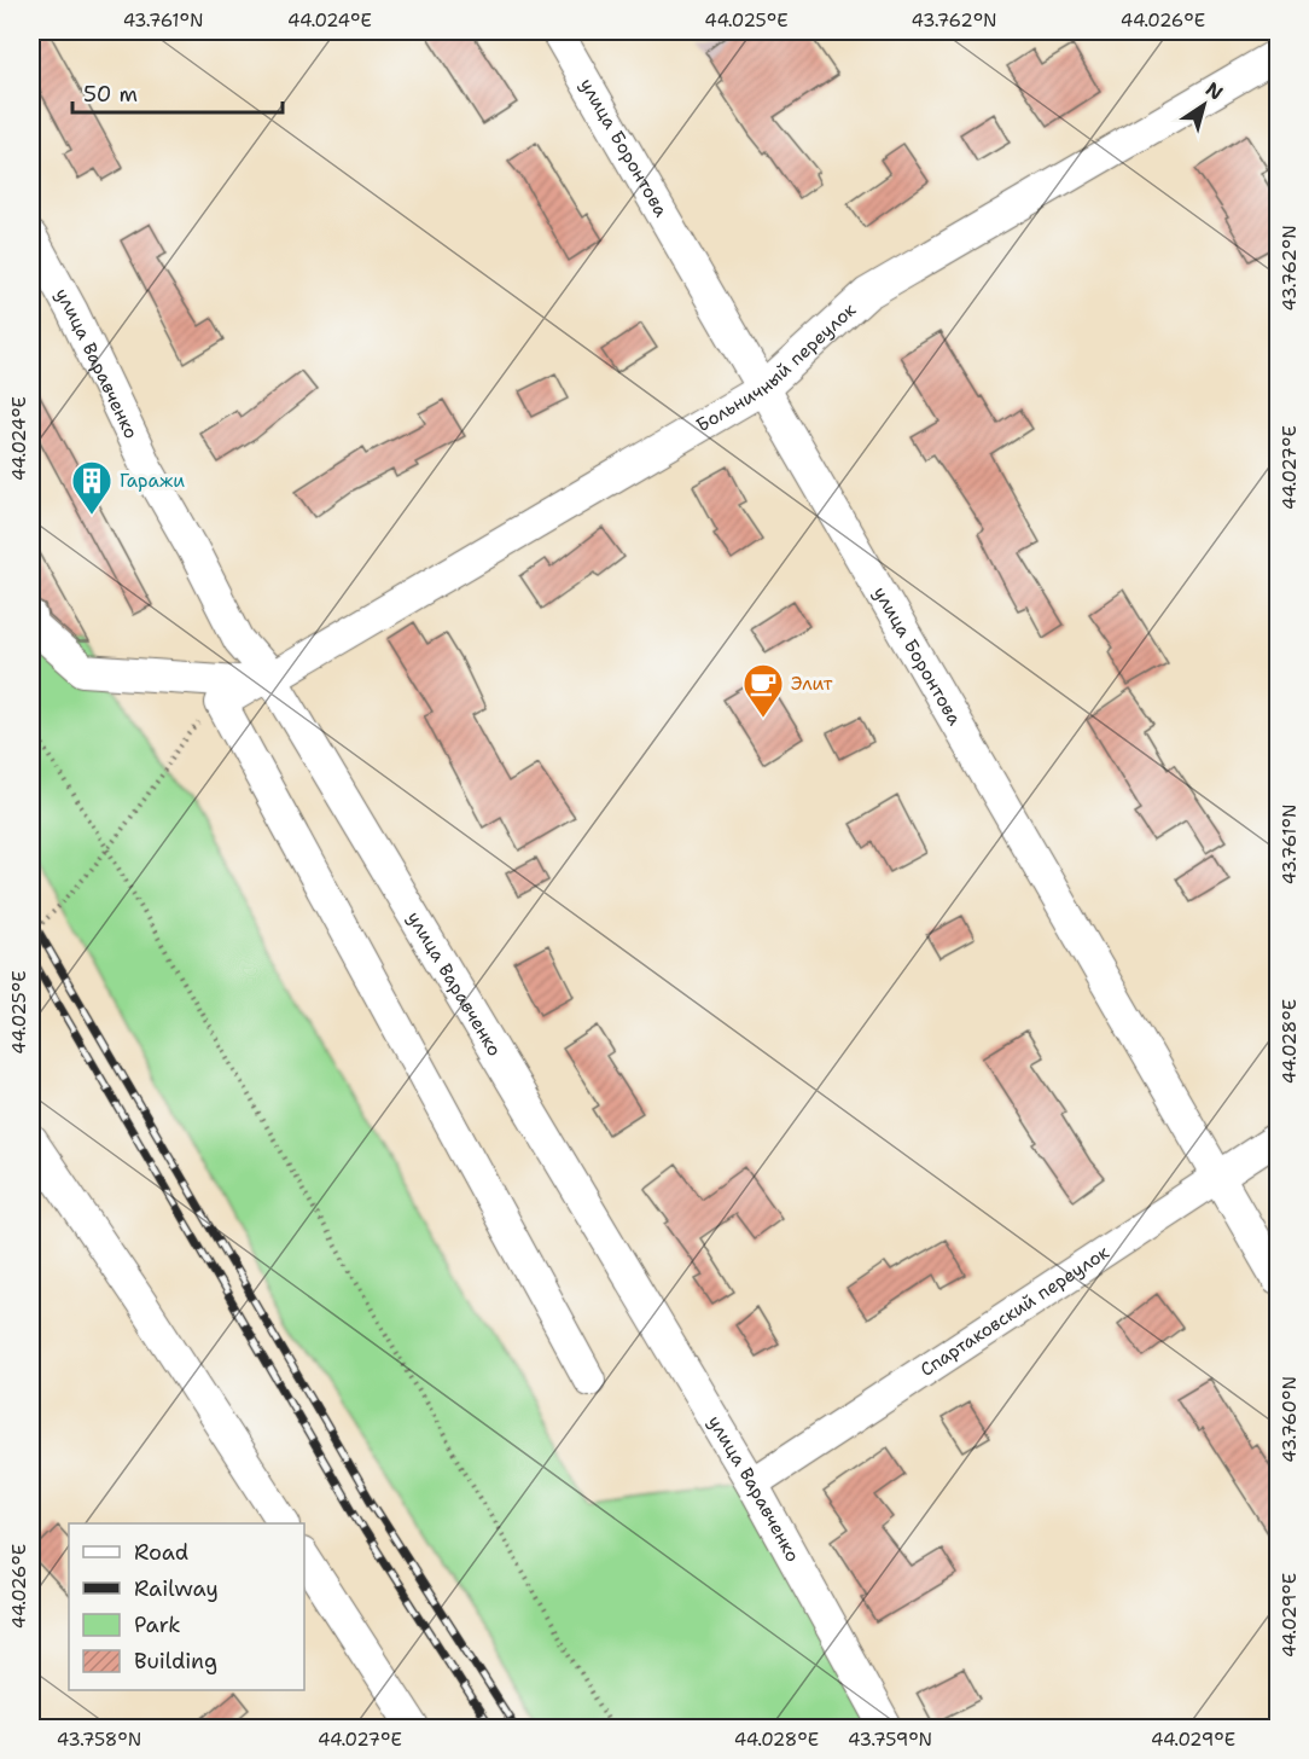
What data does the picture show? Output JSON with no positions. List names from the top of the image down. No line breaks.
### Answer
{"streets":{"street":["улица Боронтова","улица Варавченко","Больничный переулок","Спартаковский переулок"]},"crossings":[["улица Боронтова","Больничный переулок"],["улица Боронтова","Спартаковский переулок"],["улица Варавченко","Больничный переулок"],["улица Варавченко","Спартаковский переулок"]],"places":{"building":["Гаражи"],"cafe":["Элит"]},"legend":["Road","Railway","Park","Building"],"scale_bar":"50 m","north":"top right","coordinates":["43.761°N","44.024°E","44.025°E","43.762°N","44.026°E","44.027°E","44.028°E","43.760°N","44.029°E","43.758°N","43.759°N"]}
